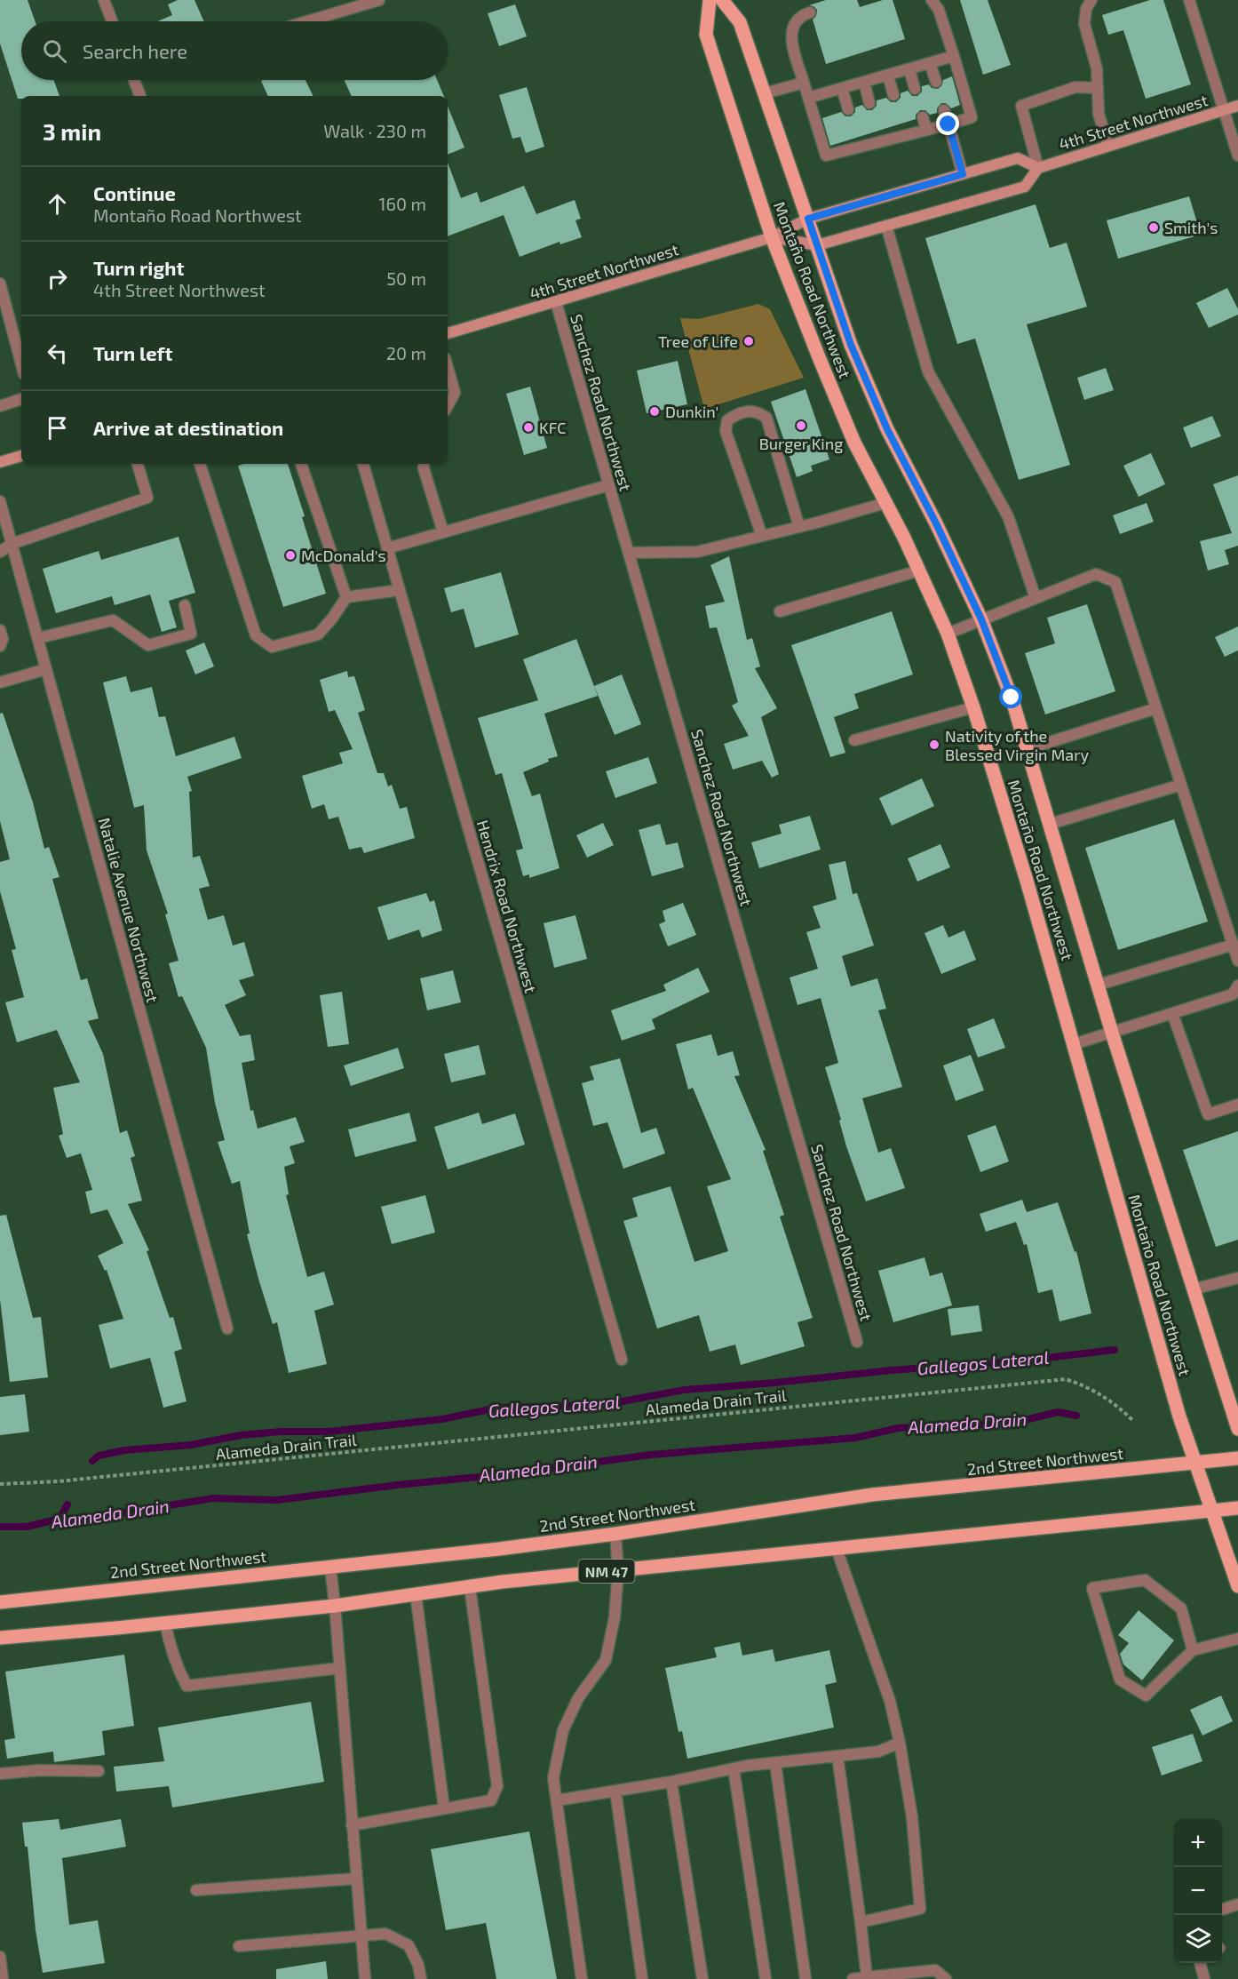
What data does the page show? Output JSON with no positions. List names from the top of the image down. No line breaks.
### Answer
{"streets":{"main road":["4th Street Northwest","Montaño Road Northwest","2nd Street Northwest","NM 47"],"street":["Sanchez Road Northwest","Hendrix Road Northwest","Natalie Avenue Northwest"],"path":["Alameda Drain Trail"]},"crossings":[["4th Street Northwest","Montaño Road Northwest"],["4th Street Northwest","Sanchez Road Northwest"],["Montaño Road Northwest","2nd Street Northwest"],["Montaño Road Northwest","NM 47"]],"water":["Gallegos Lateral","Alameda Drain"],"places":["Smith's","Tree of Life","Dunkin'","Burger King","KFC","McDonald's","Nativity of the Blessed Virgin Mary"],"page":{"search":"Search here","heading":["3 min","Walk · 230 m"],"list":[["Continue","Montaño Road Northwest","160 m"],["Turn right","4th Street Northwest","50 m"],["Turn left","20 m"],"Arrive at destination"],"map_buttons":["+","−"]}}
